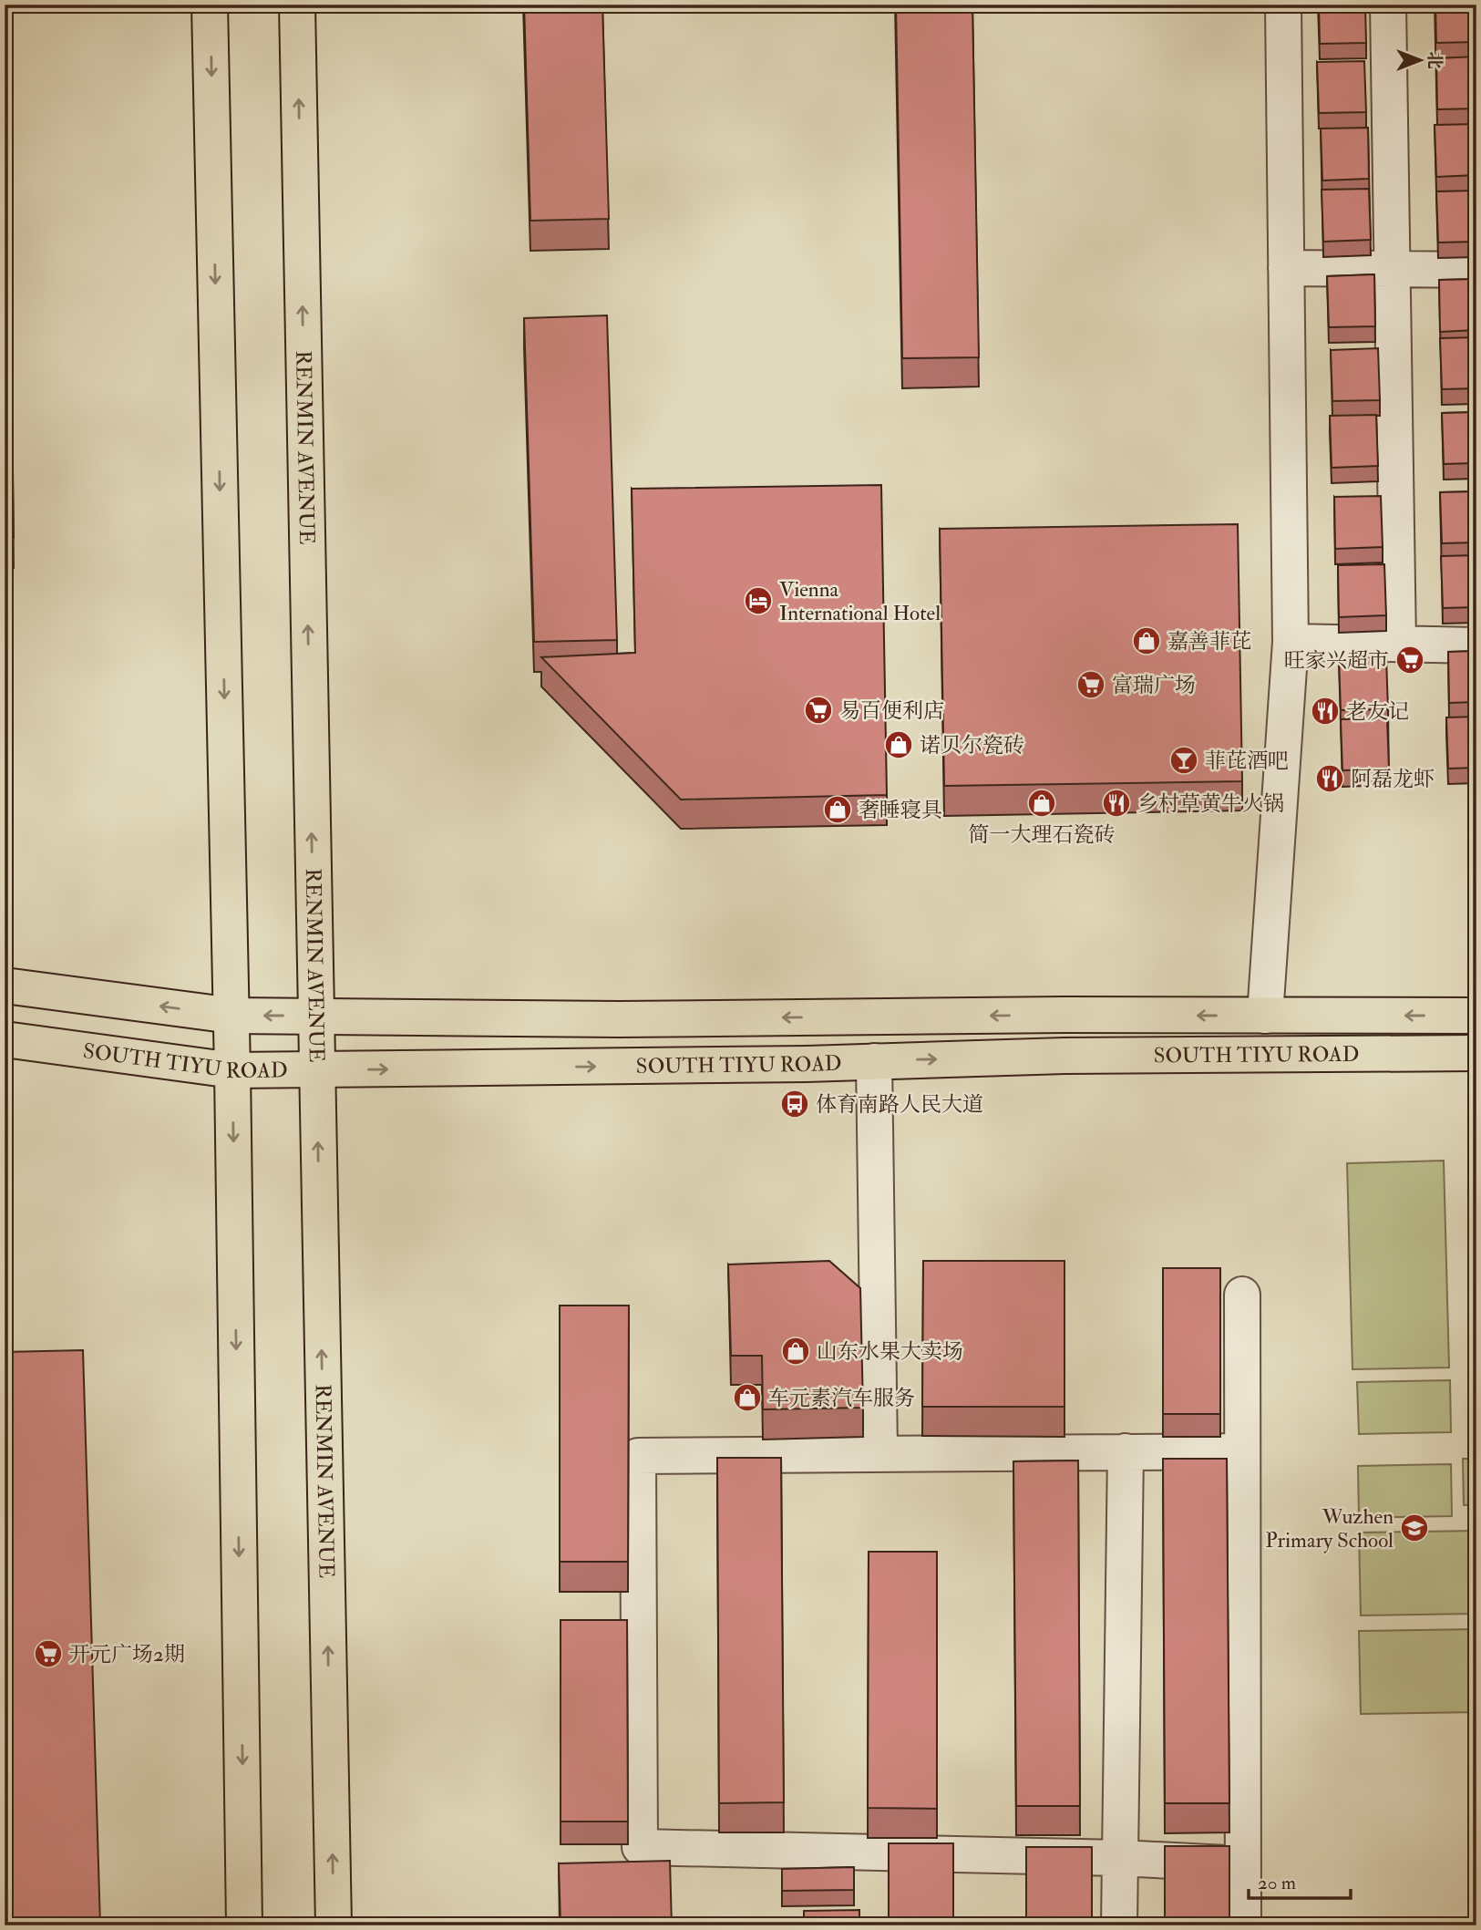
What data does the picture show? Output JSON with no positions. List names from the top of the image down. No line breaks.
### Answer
{"streets":{"main road":["RENMIN AVENUE","SOUTH TIYU ROAD"]},"crossings":[["RENMIN AVENUE","SOUTH TIYU ROAD"]],"places":{"hotel":["Vienna International Hotel"],"shop":["嘉善菲芘","诺贝尔瓷砖","简一大理石瓷砖","奢睡寝具","山东水果大卖场","车元素汽车服务"],"supermarket":["旺家兴超市","富瑞广场","易百便利店","开元广场2期"],"restaurant":["老友记","阿磊龙虾","乡村草黄牛火锅"],"bar":["菲芘酒吧"],"bus stop":["体育南路人民大道"],"school or university":["Wuzhen Primary School"]},"scale_bar":"20 m","north":"right"}
